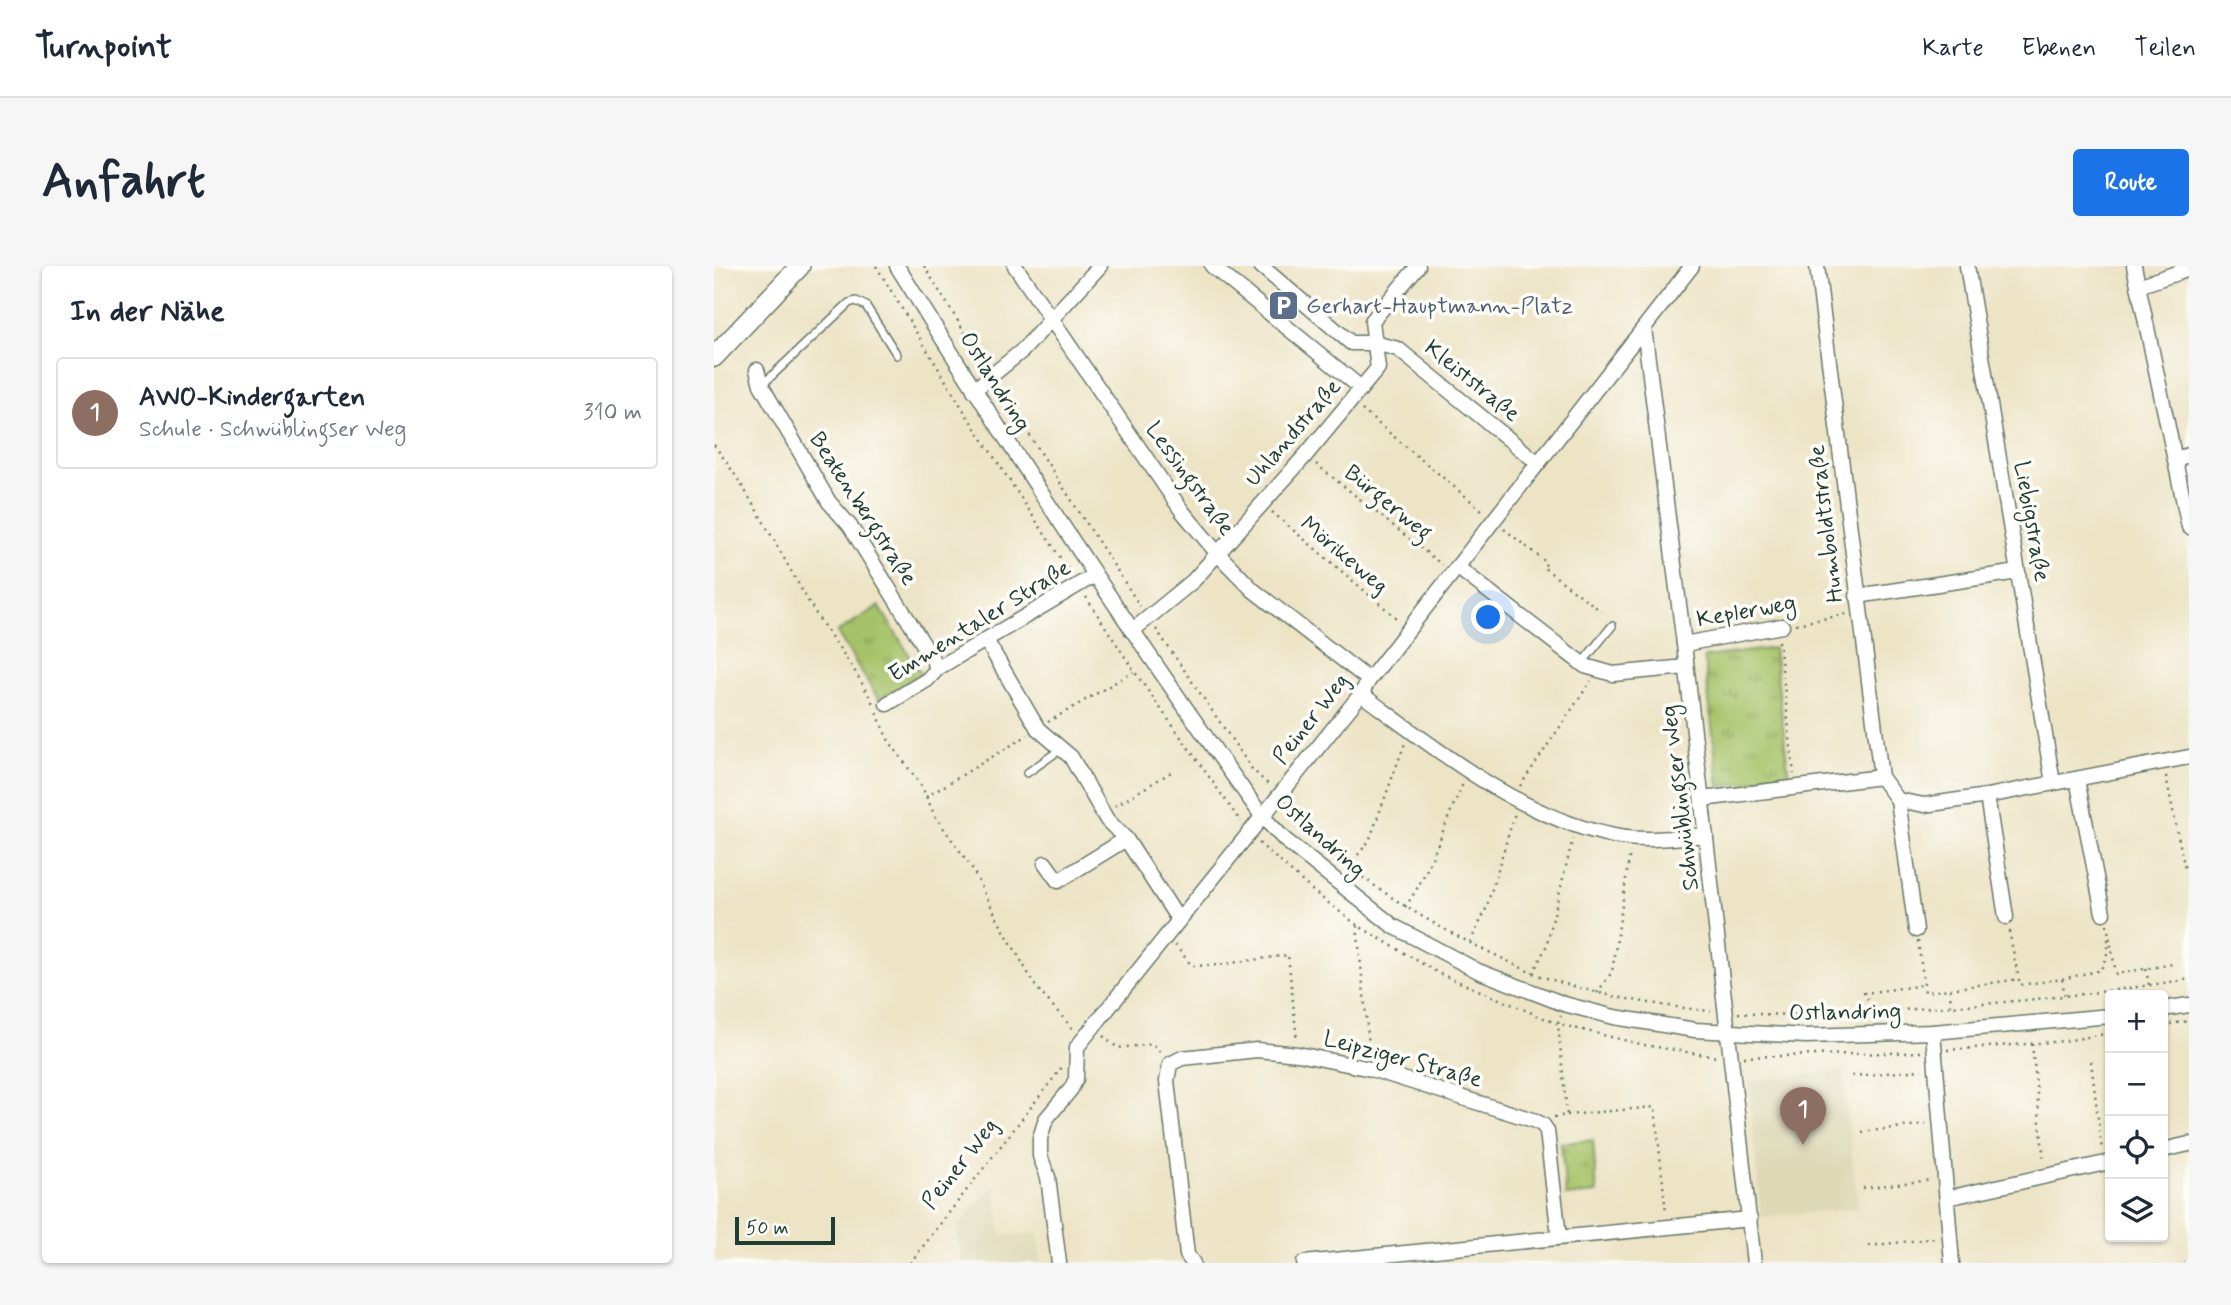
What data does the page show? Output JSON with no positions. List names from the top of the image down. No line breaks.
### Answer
{"streets":{"street":["Kleiststraße","Ostlandring","Uhlandstraße","Lessingstraße","Beatenbergstraße","Liebigstraße","Humboldtstraße","Keplerweg","Emmentaler Straße","Peiner Weg","Schwüblingser Weg","Leipziger Straße"],"path":["Bürgerweg","Mörikeweg"]},"crossings":[["Kleiststraße","Uhlandstraße"],["Kleiststraße","Peiner Weg"],["Ostlandring","Uhlandstraße"],["Ostlandring","Emmentaler Straße"],["Ostlandring","Peiner Weg"],["Ostlandring","Schwüblingser Weg"],["Uhlandstraße","Lessingstraße"],["Uhlandstraße","Bürgerweg"],["Uhlandstraße","Mörikeweg"],["Lessingstraße","Peiner Weg"],["Bürgerweg","Peiner Weg"],["Beatenbergstraße","Emmentaler Straße"],["Humboldtstraße","Keplerweg"],["Mörikeweg","Peiner Weg"],["Keplerweg","Schwüblingser Weg"],["Peiner Weg","Schwüblingser Weg"]],"places":{"parking":["Gerhart-Hauptmann-Platz"]},"scale_bar":"50 m","page":{"header":"Turnpoint","nav":["Karte","Ebenen","Teilen"],"buttons":"Route","title":"Anfahrt","heading":"In der Nähe","list":[{"mark":"1","name":"AWO-Kindergarten","note":"Schule · Schwüblingser Weg","value":"310 m"}],"map_buttons":["+","−"],"pins":"1","scale":"50 m"}}
